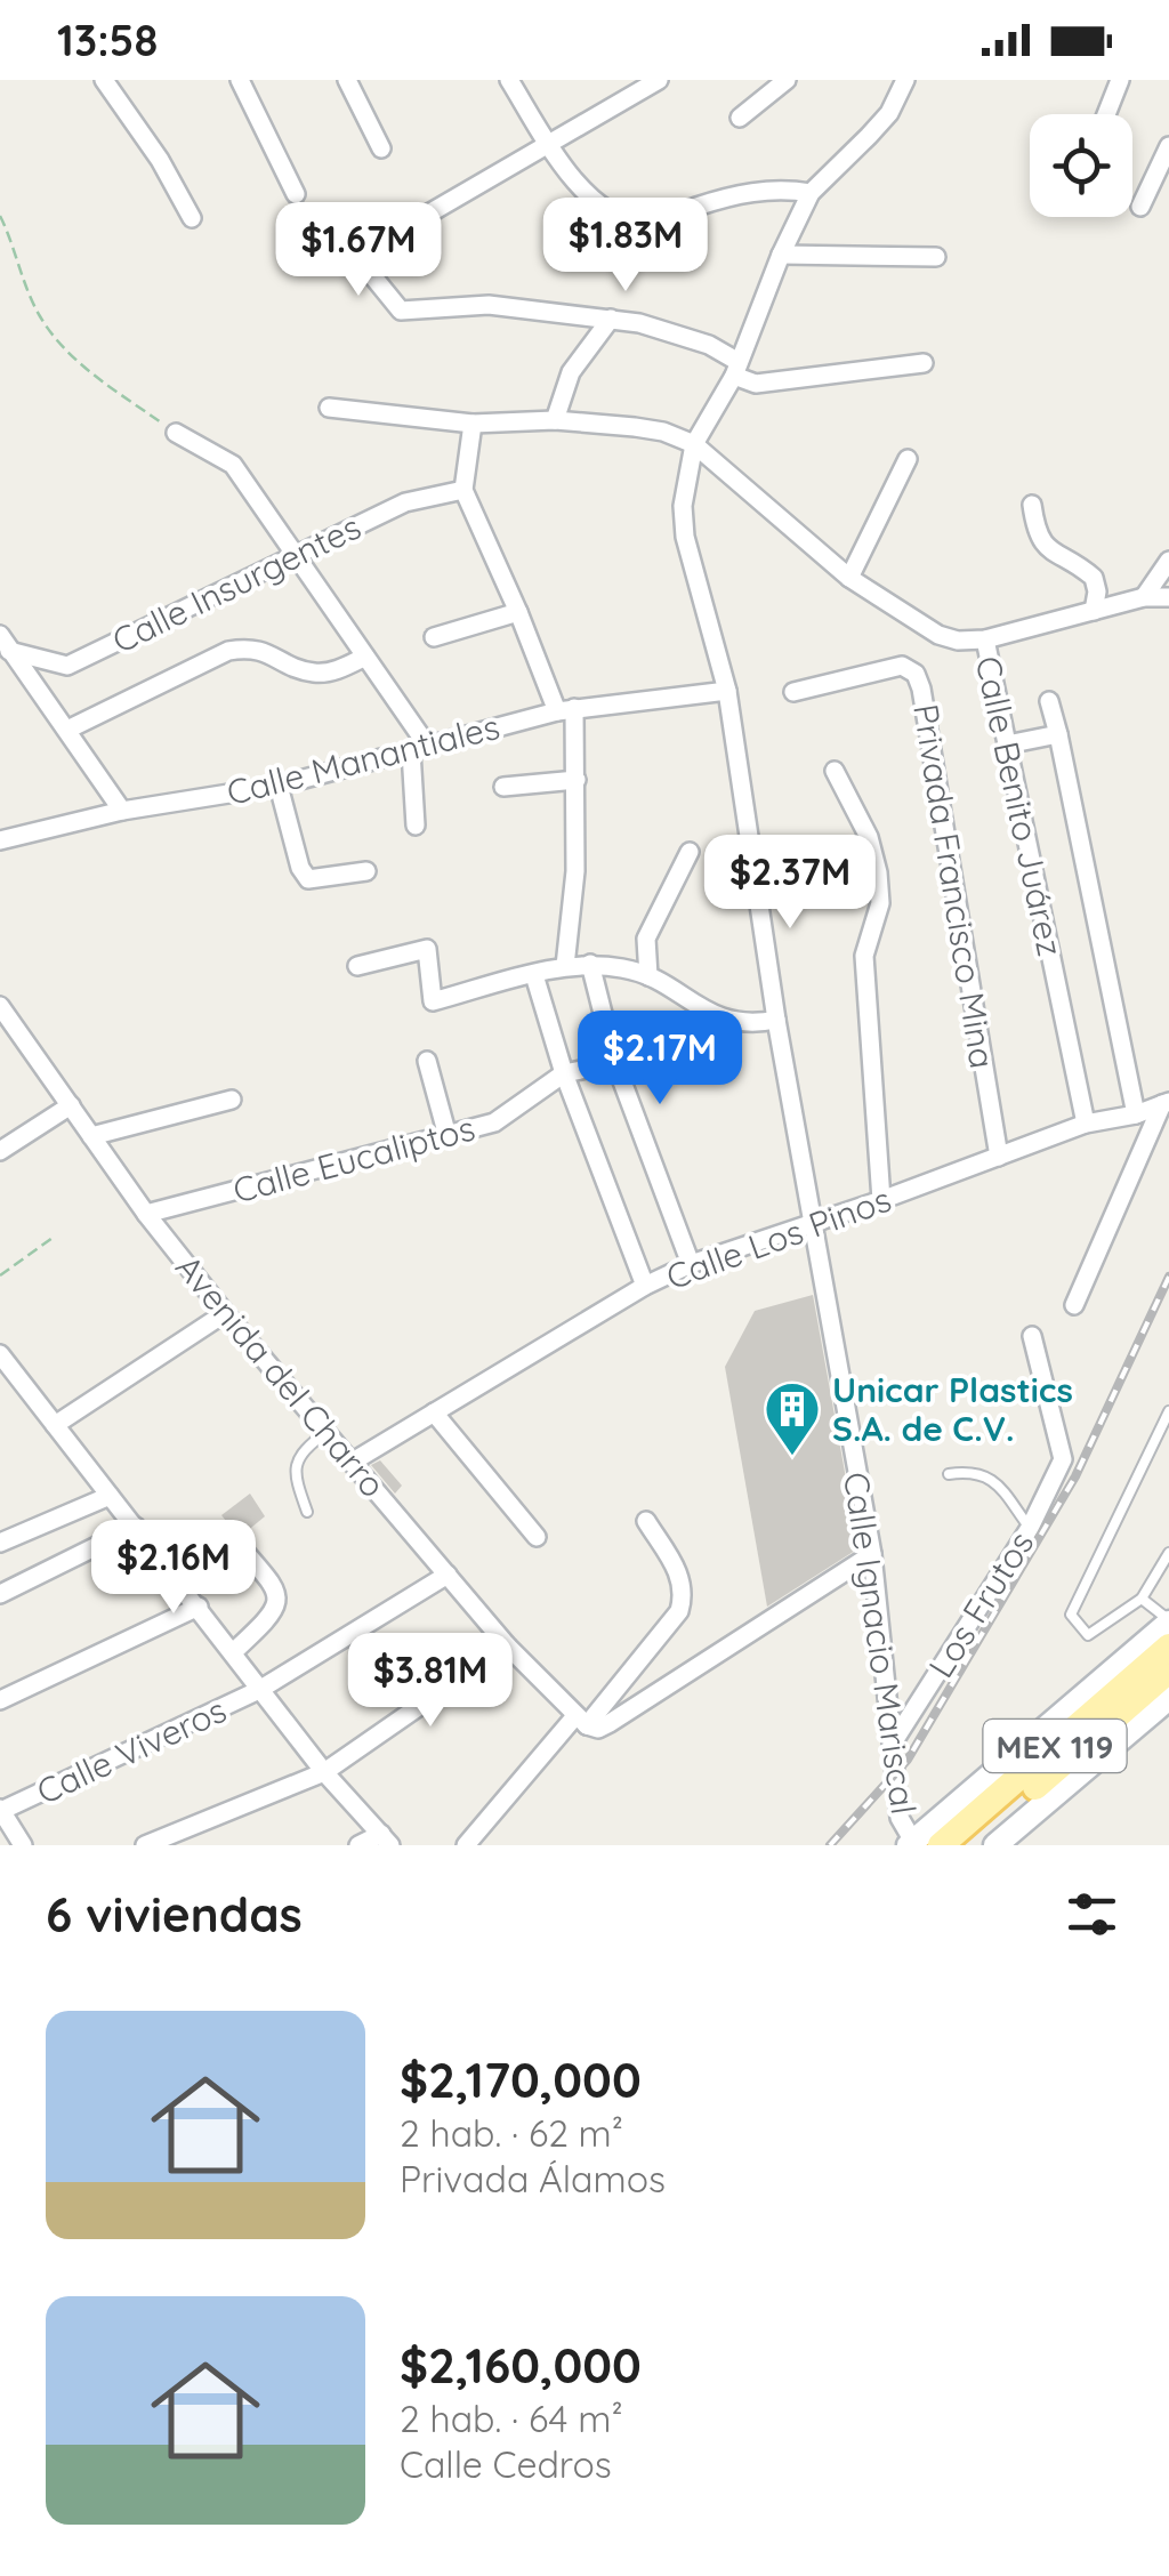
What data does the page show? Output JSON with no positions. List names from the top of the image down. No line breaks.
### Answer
{"streets":{"main road":["MEX 119"],"street":["Calle Insurgentes","Calle Manantiales","Calle Benito Juárez","Privada Francisco Mina","Calle Eucaliptos","Calle Los Pinos","Avenida del Charro","Los Frutos","Calle Ignacio Mariscal","Calle Viveros"]},"crossings":[["Calle Manantiales","Calle Ignacio Mariscal"],["Calle Benito Juárez","Calle Los Pinos"],["Calle Benito Juárez","Calle Ignacio Mariscal"],["Privada Francisco Mina","Calle Los Pinos"],["Calle Eucaliptos","Avenida del Charro"],["Calle Los Pinos","Avenida del Charro"],["Calle Los Pinos","Calle Ignacio Mariscal"],["Avenida del Charro","Calle Viveros"],["Los Frutos","Calle Ignacio Mariscal"]],"places":{"building":["Unicar Plastics S.A. de C.V."]},"page":{"status":"13:58","price":["$1.83M","$1.67M","$2.37M","$2.17M","$2.16M","$3.81M"],"heading":"6 viviendas","list":[{"name":"$2,170,000","note":"2 hab. · 62 m² · Privada Álamos"},{"name":"$2,160,000","note":"2 hab. · 64 m² · Calle Cedros"}]}}
